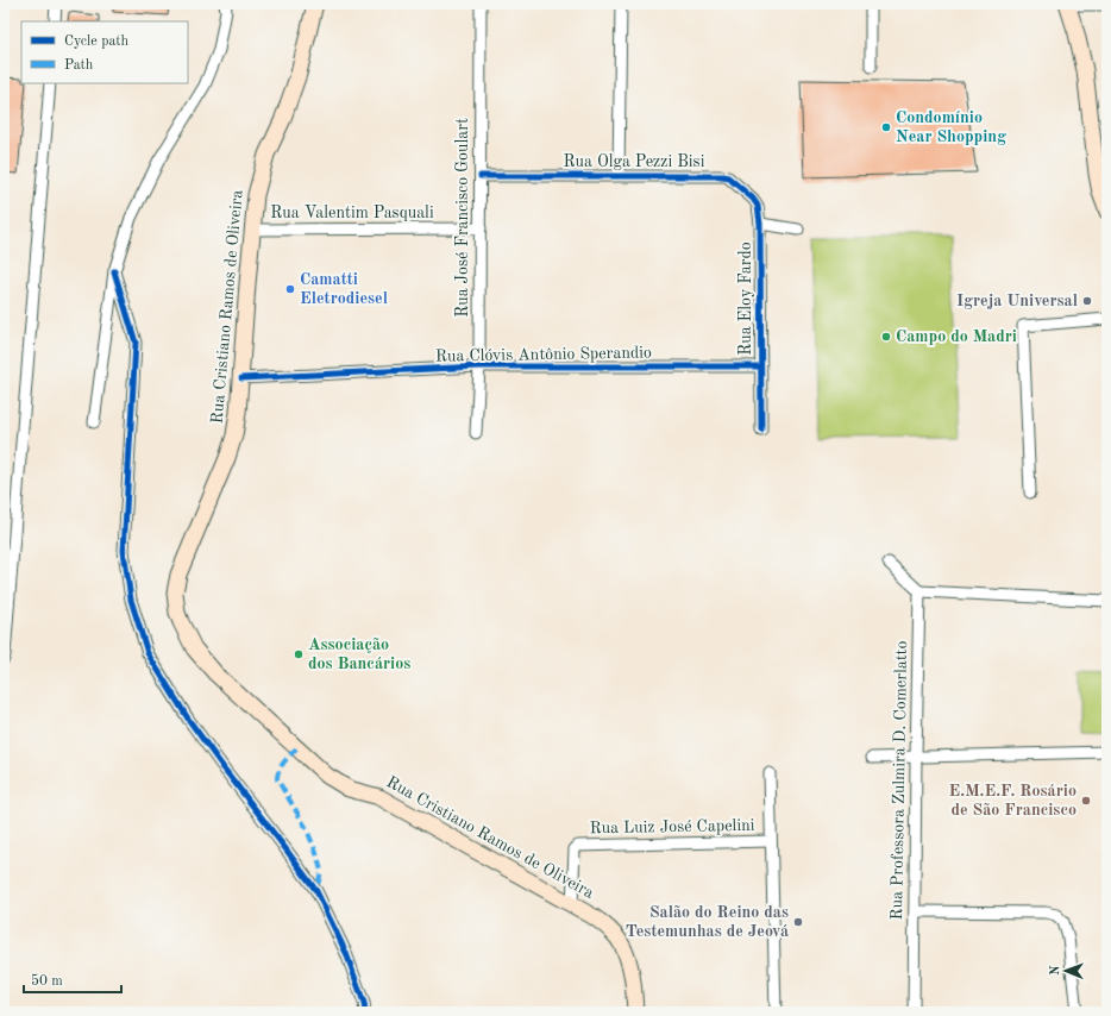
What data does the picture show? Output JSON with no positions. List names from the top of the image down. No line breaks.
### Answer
{"streets":{"main road":["Rua Cristiano Ramos de Oliveira"],"street":["Rua Olga Pezzi Bisi","Rua Valentim Pasquali","Rua José Francisco Goulart","Rua Eloy Fardo","Rua Clóvis Antônio Sperandio","Rua Professora Zulmira D. Comerlatto","Rua Luiz José Capelini"]},"crossings":[["Rua Olga Pezzi Bisi","Rua José Francisco Goulart"],["Rua Olga Pezzi Bisi","Rua Eloy Fardo"],["Rua Valentim Pasquali","Rua José Francisco Goulart"],["Rua Valentim Pasquali","Rua Cristiano Ramos de Oliveira"],["Rua José Francisco Goulart","Rua Clóvis Antônio Sperandio"],["Rua Eloy Fardo","Rua Clóvis Antônio Sperandio"],["Rua Cristiano Ramos de Oliveira","Rua Clóvis Antônio Sperandio"],["Rua Cristiano Ramos de Oliveira","Rua Luiz José Capelini"]],"places":["Condomínio Near Shopping","Camatti Eletrodiesel","Igreja Universal","Campo do Madri","Associação dos Bancários","E.M.E.F. Rosário de São Francisco","Salão do Reino das Testemunhas de Jeová"],"legend":["Cycle path","Path"],"scale_bar":"50 m","north":"left"}
